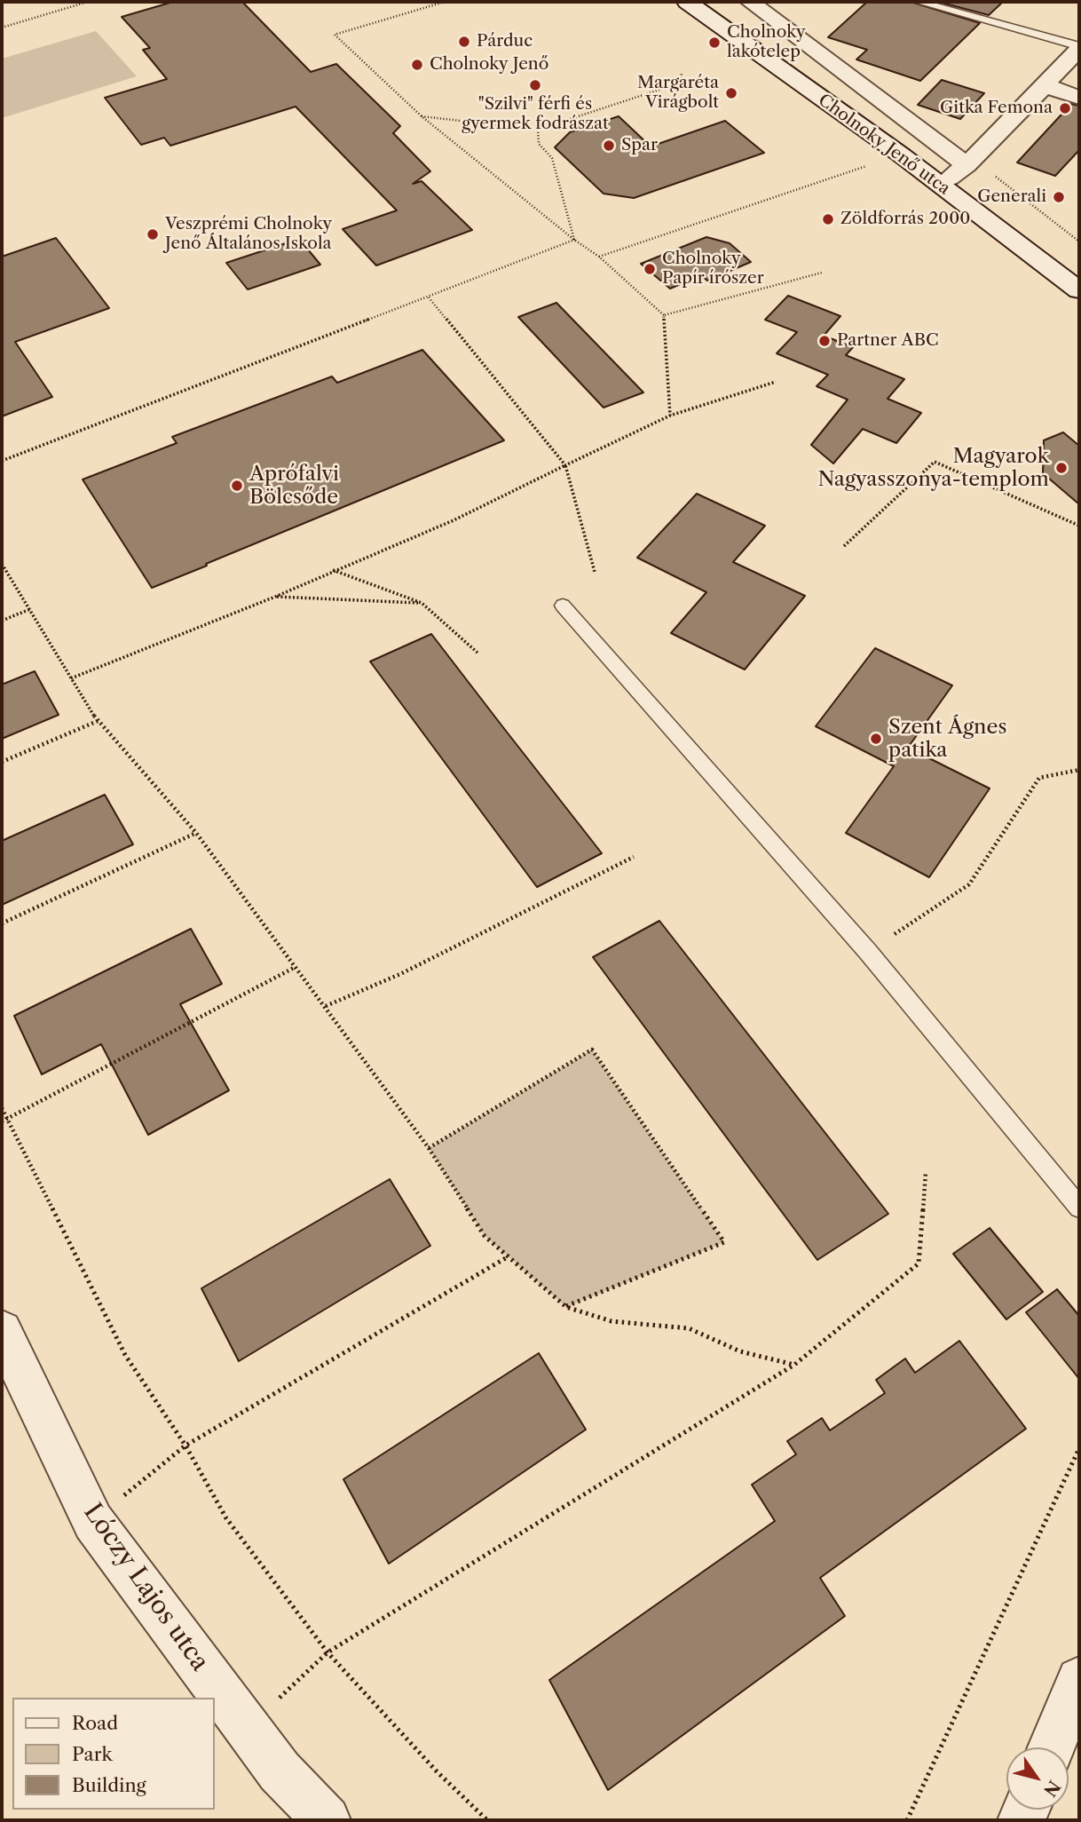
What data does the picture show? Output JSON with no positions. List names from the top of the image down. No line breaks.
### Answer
{"streets":{"street":["Cholnoky Jenő utca","Lóczy Lajos utca"]},"places":["Párduc","Cholnoky lakótelep","Cholnoky Jenő","\"Szilvi\" férfi és gyermek fodrászat","Margaréta Virágbolt","Gitka Femona","Spar","Generali","Zöldforrás 2000","Veszprémi Cholnoky Jenő Általános Iskola","Cholnoky Papír írószer","Partner ABC","Magyarok Nagyasszonya-templom","Aprófalvi Bölcsőde","Szent Ágnes patika"],"legend":["Road","Park","Building"],"north":"bottom right"}
